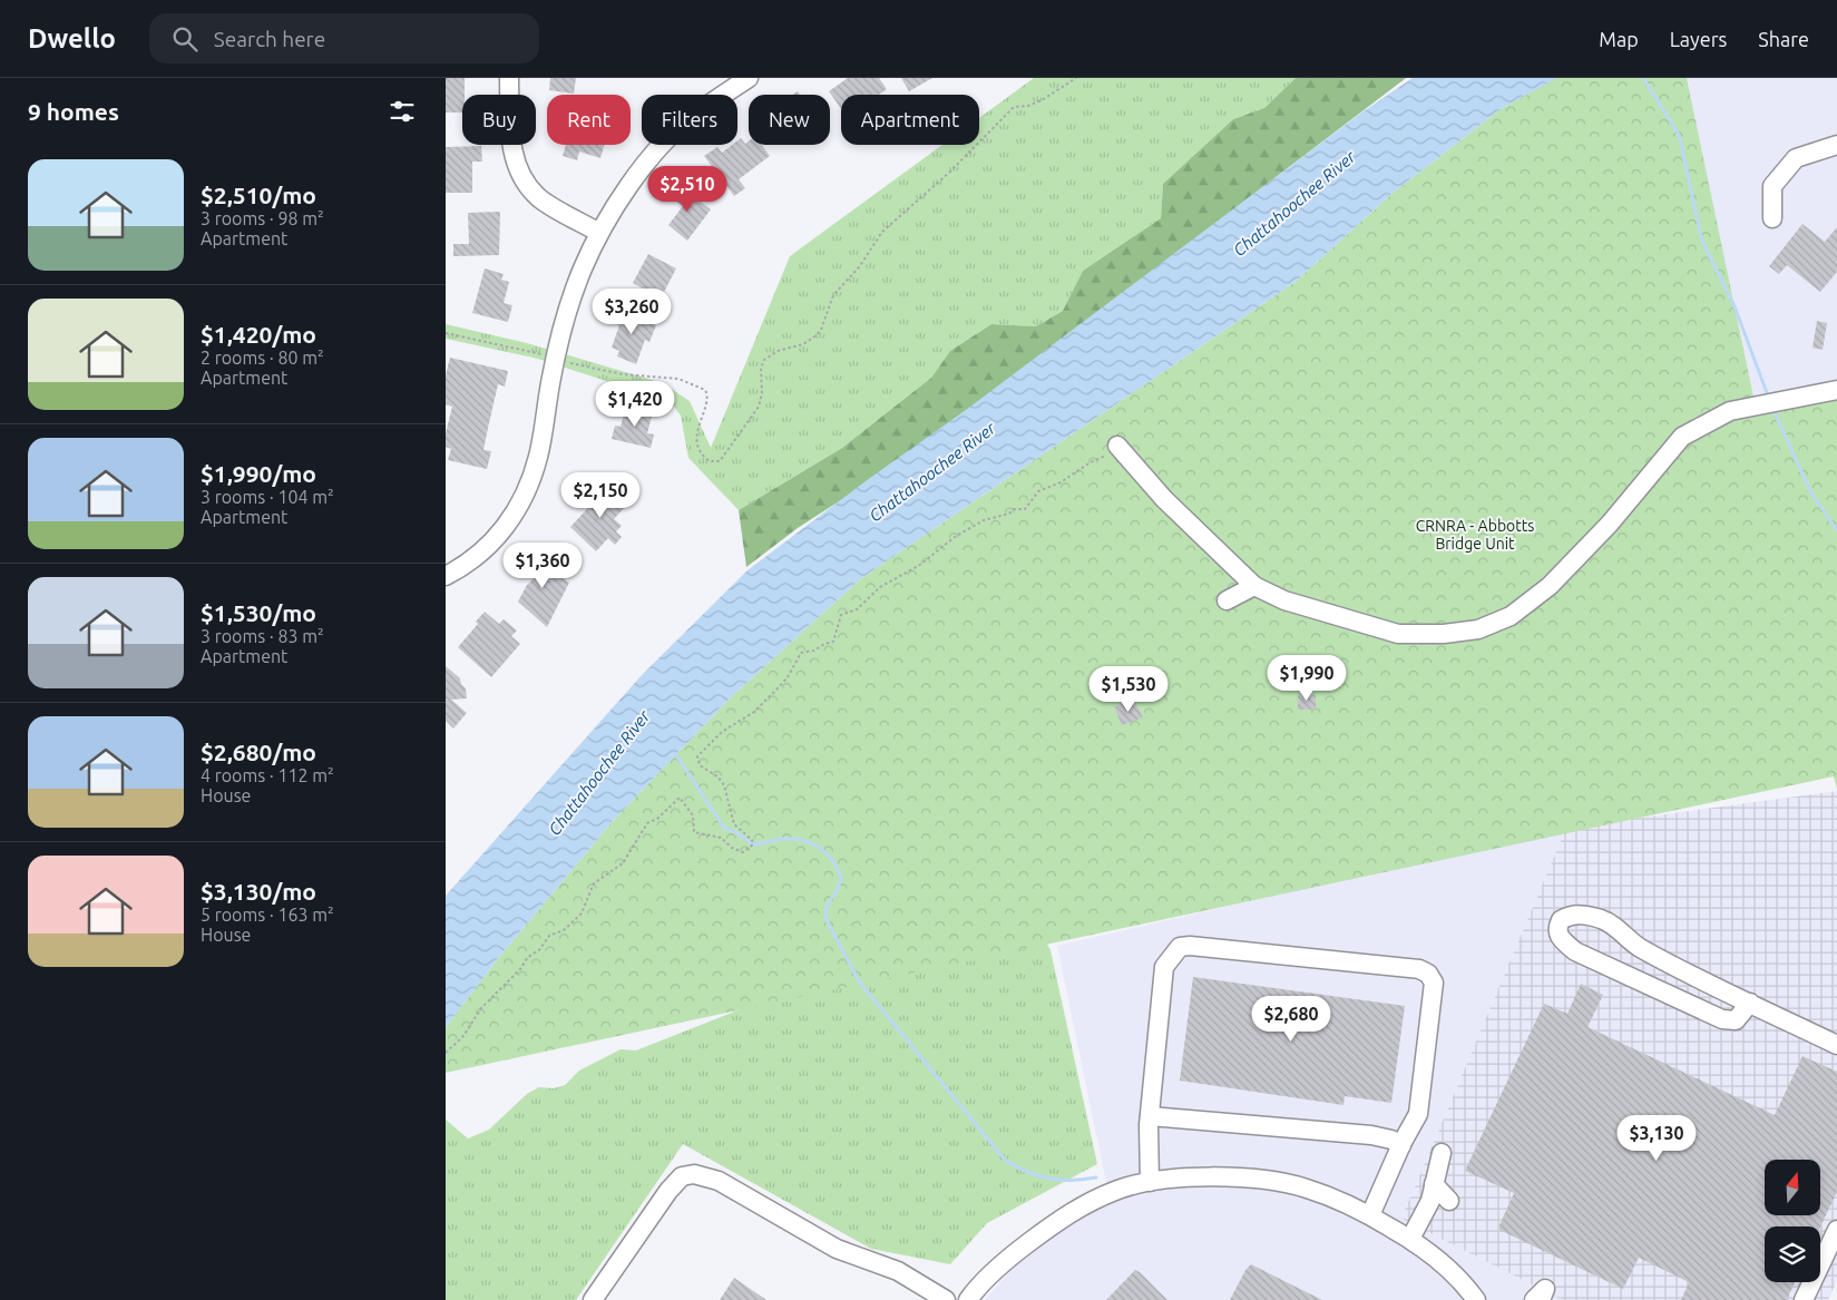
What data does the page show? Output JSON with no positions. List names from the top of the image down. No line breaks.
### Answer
{"water":["Chattahoochee River"],"parks":["CRNRA - Abbotts Bridge Unit"],"north":"top","page":{"header":"Dwello","search":"Search here","nav":["Map","Layers","Share"],"heading":"9 homes","chip":["Buy","Rent","Filters","New","Apartment"],"list":[{"name":"$2,510/mo","note":"3 rooms · 98 m² · Apartment"},{"name":"$1,420/mo","note":"2 rooms · 80 m² · Apartment"},{"name":"$1,990/mo","note":"3 rooms · 104 m² · Apartment"},{"name":"$1,530/mo","note":"3 rooms · 83 m² · Apartment"},{"name":"$2,680/mo","note":"4 rooms · 112 m² · House"},{"name":"$3,130/mo","note":"5 rooms · 163 m² · House"}],"price":["$2,510","$3,260","$1,420","$2,150","$1,360","$1,990","$1,530","$2,680","$3,130"]}}
